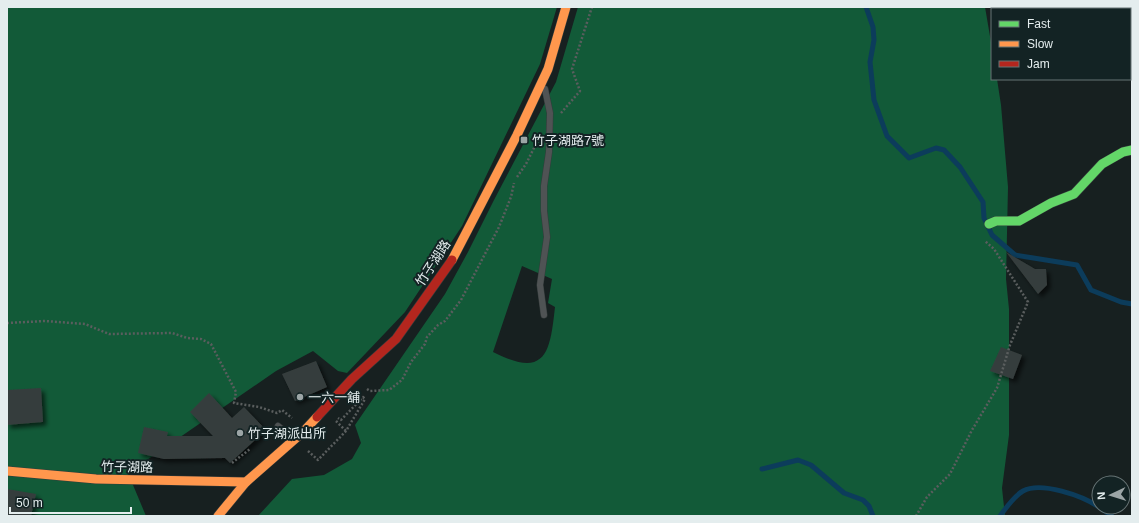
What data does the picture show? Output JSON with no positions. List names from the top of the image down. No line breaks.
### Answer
{"streets":{"main road":["竹子湖路"]},"places":{"transit":["竹子湖路7號"],"other":["一六一舖","竹子湖派出所"]},"legend":["Fast","Slow","Jam"],"scale_bar":"50 m","north":"left"}
